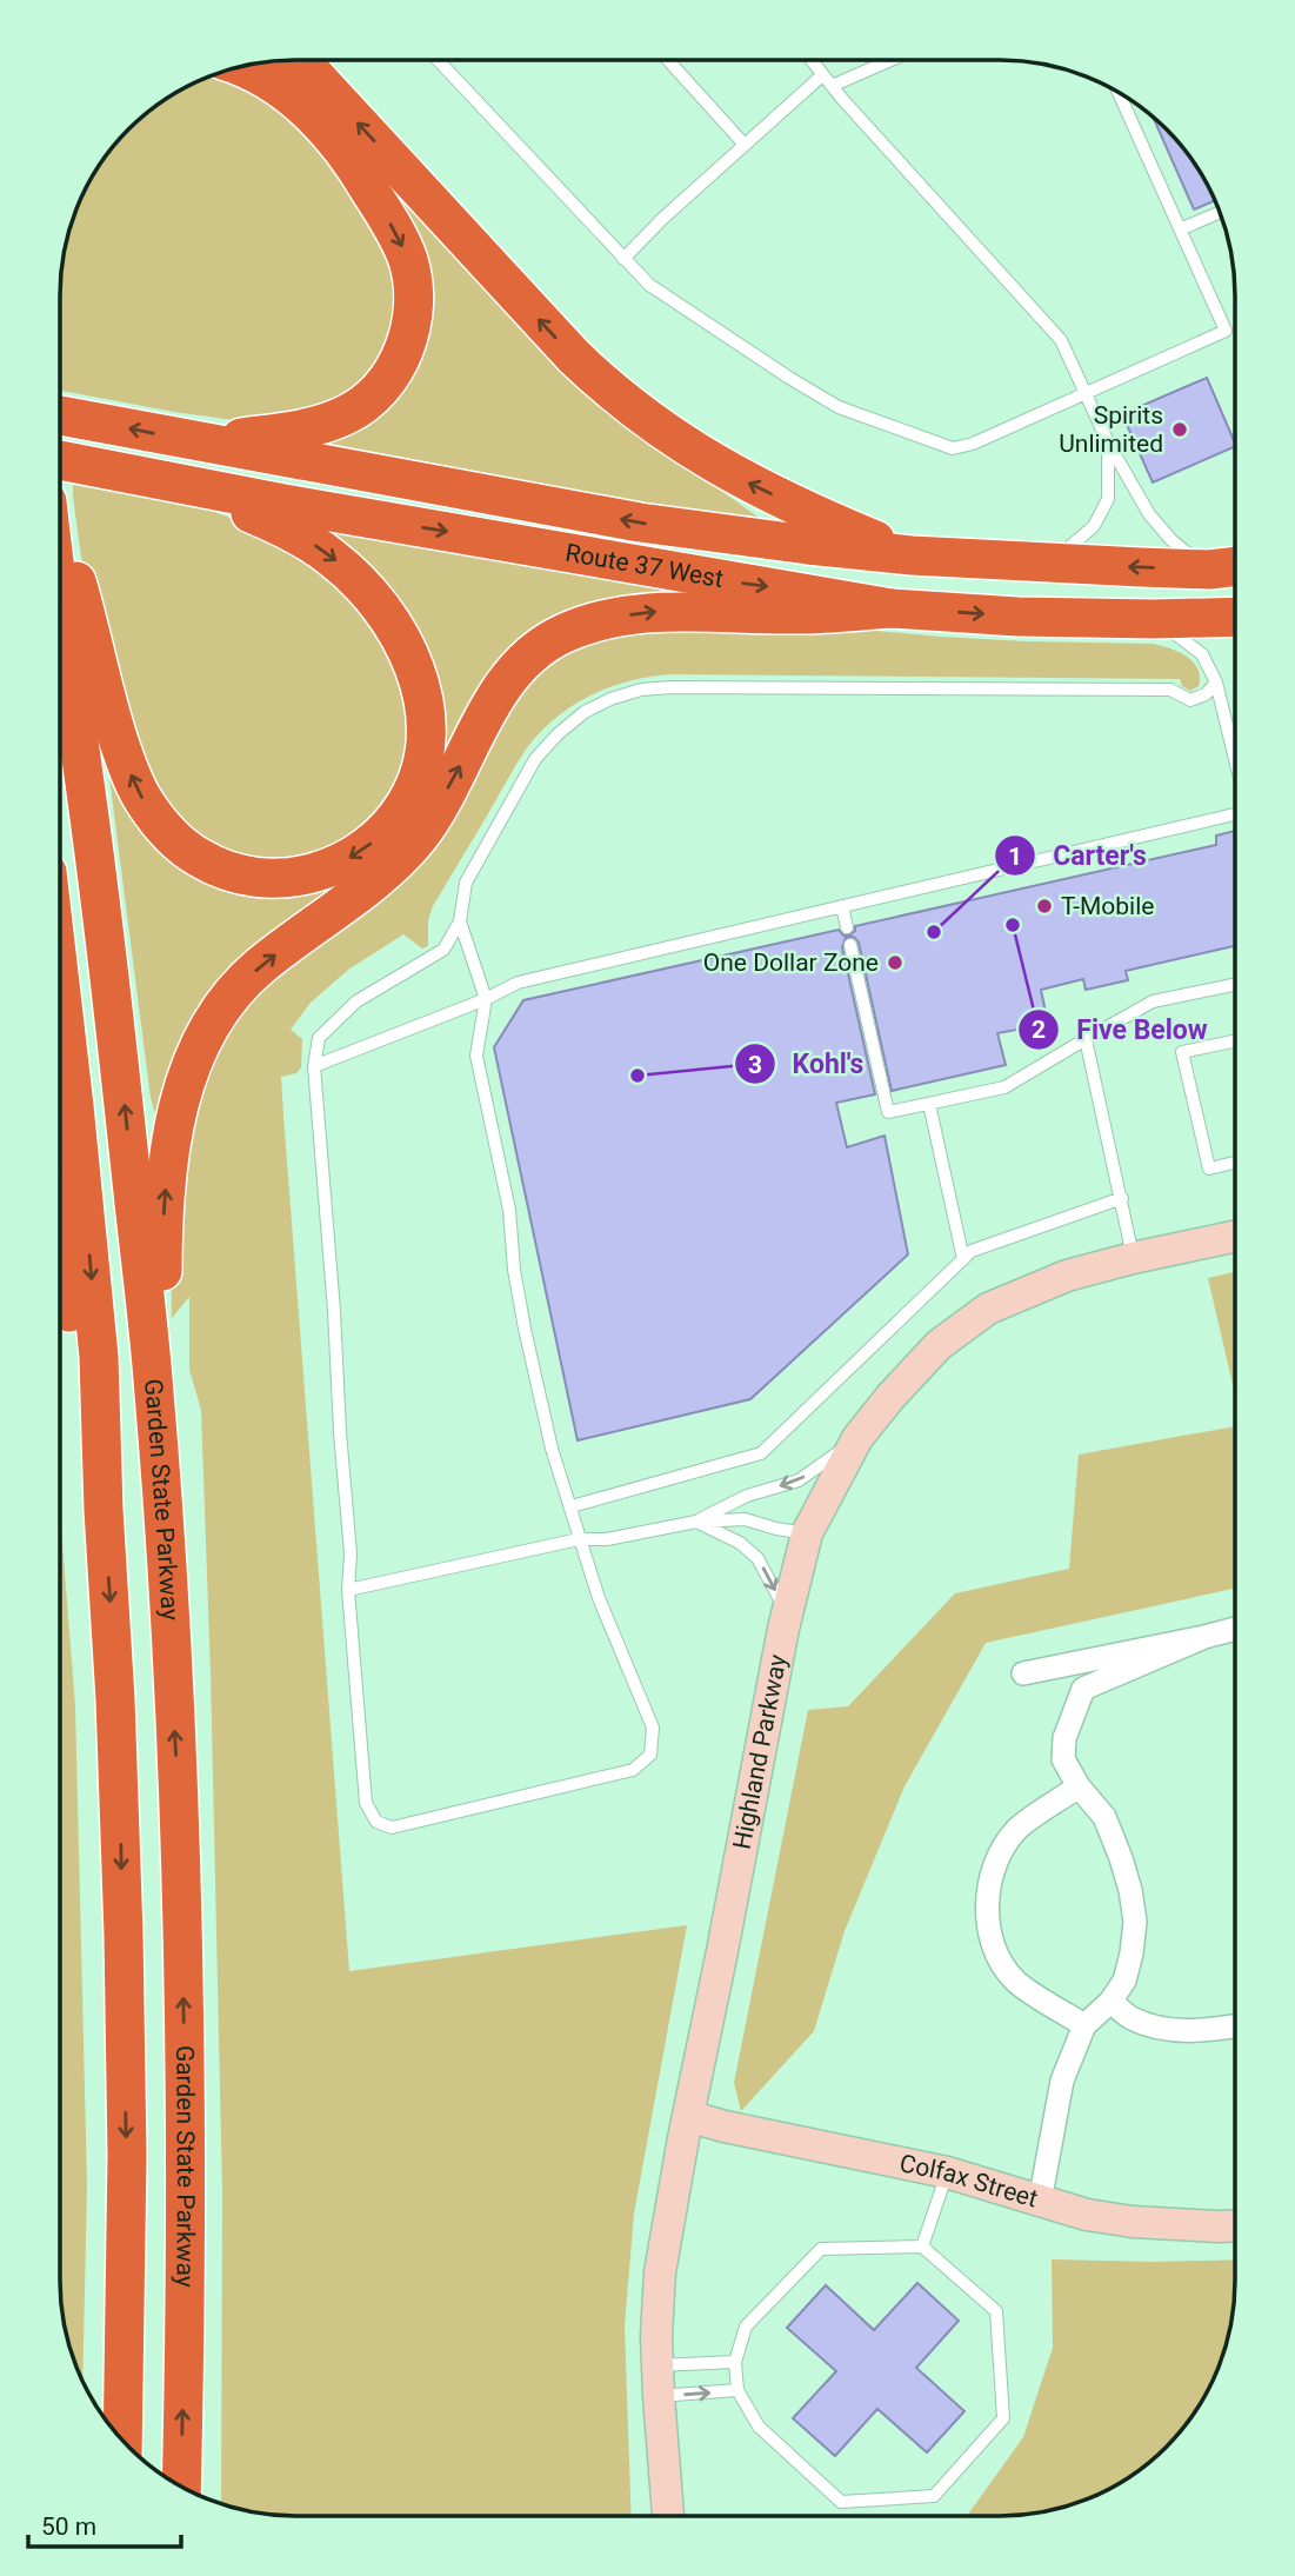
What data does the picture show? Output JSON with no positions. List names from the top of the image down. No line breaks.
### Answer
{"streets":{"highway":["Route 37 West","Garden State Parkway"],"street":["Highland Parkway","Colfax Street"]},"crossings":[["Highland Parkway","Colfax Street"]],"places":["Spirits Unlimited","T-Mobile","Five Below","Carter's","One Dollar Zone","Kohl's"],"scale_bar":"50 m"}
